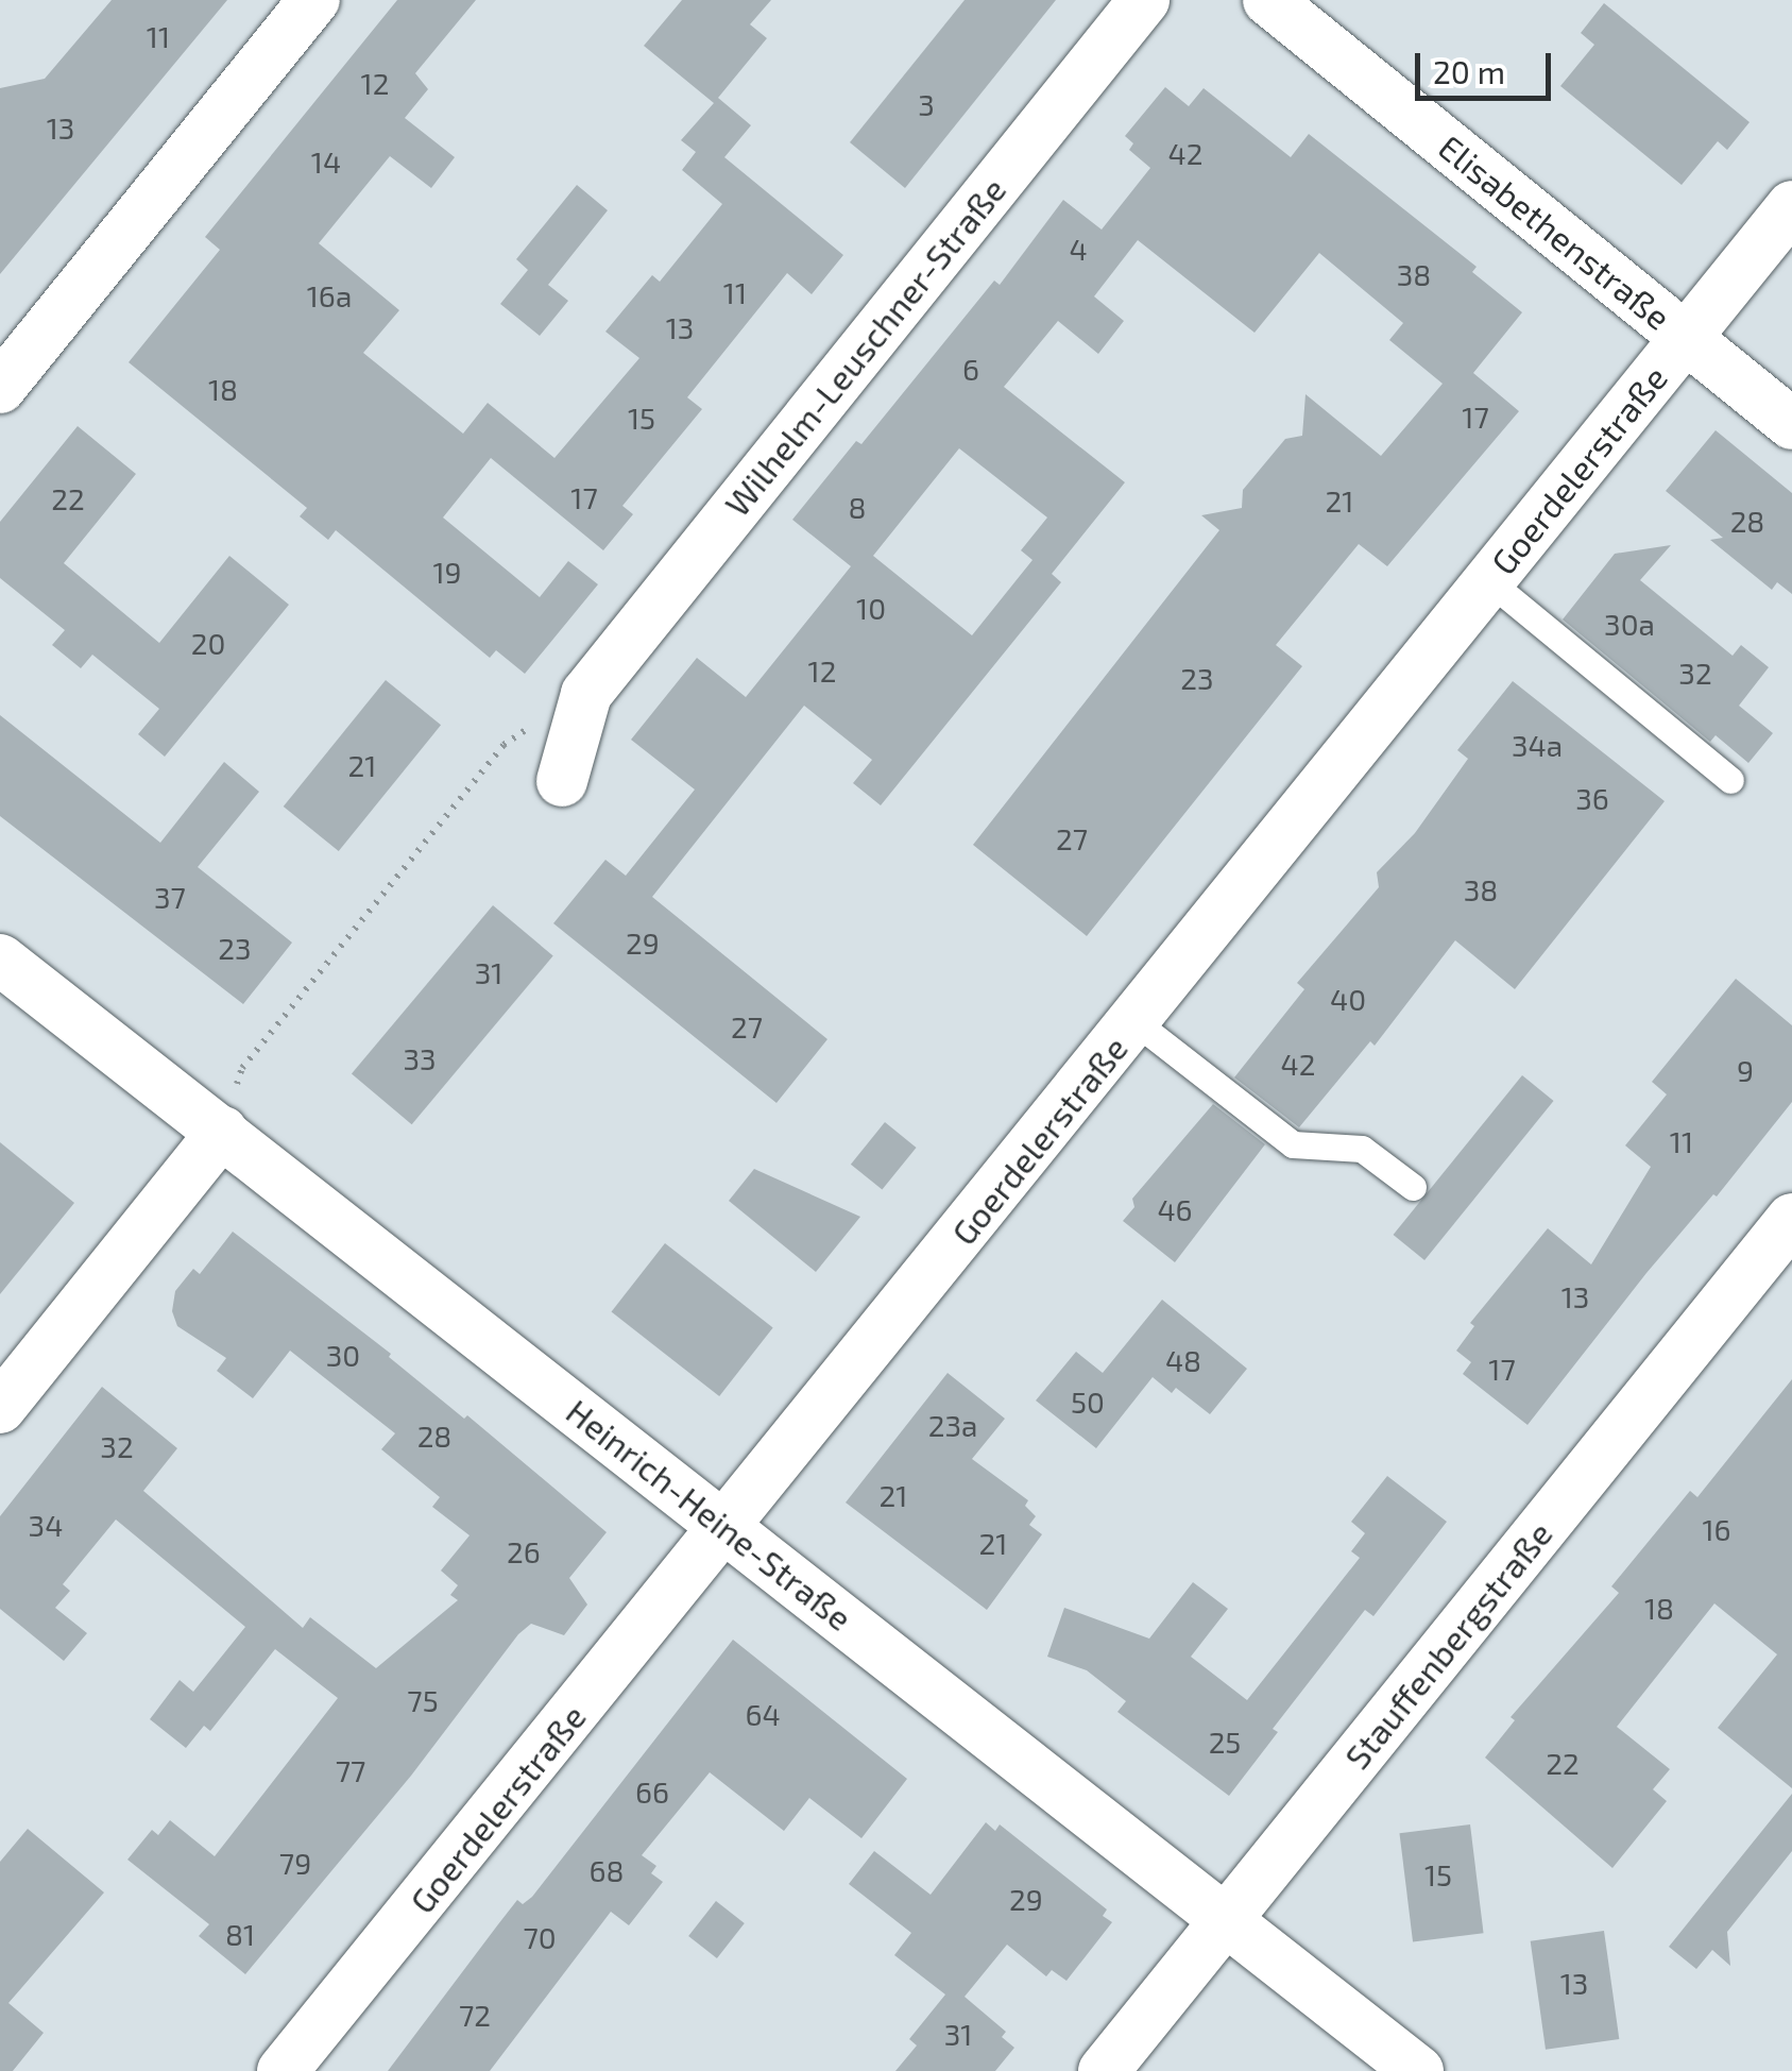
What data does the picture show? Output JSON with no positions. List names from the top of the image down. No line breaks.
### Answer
{"streets":{"street":["Elisabethenstraße","Wilhelm-Leuschner-Straße","Goerdelerstraße","Heinrich-Heine-Straße","Stauffenbergstraße"]},"crossings":[["Elisabethenstraße","Goerdelerstraße"],["Goerdelerstraße","Heinrich-Heine-Straße"],["Heinrich-Heine-Straße","Stauffenbergstraße"]],"house_numbers":["11","12","3","13","42","14","4","38","11","16a","13","6","18","17","15","17","22","21","8","28","19","10","30a","20","12","32","23","34a","21","36","27","38","37","29","23","31","40","27","33","42","9","11","46","13","30","48","17","50","23a","28","32","21","34","16","21","26","18","75","64","25","22","77","66","79","68","15","29","81","70","13","72","31"],"scale_bar":"20 m"}
